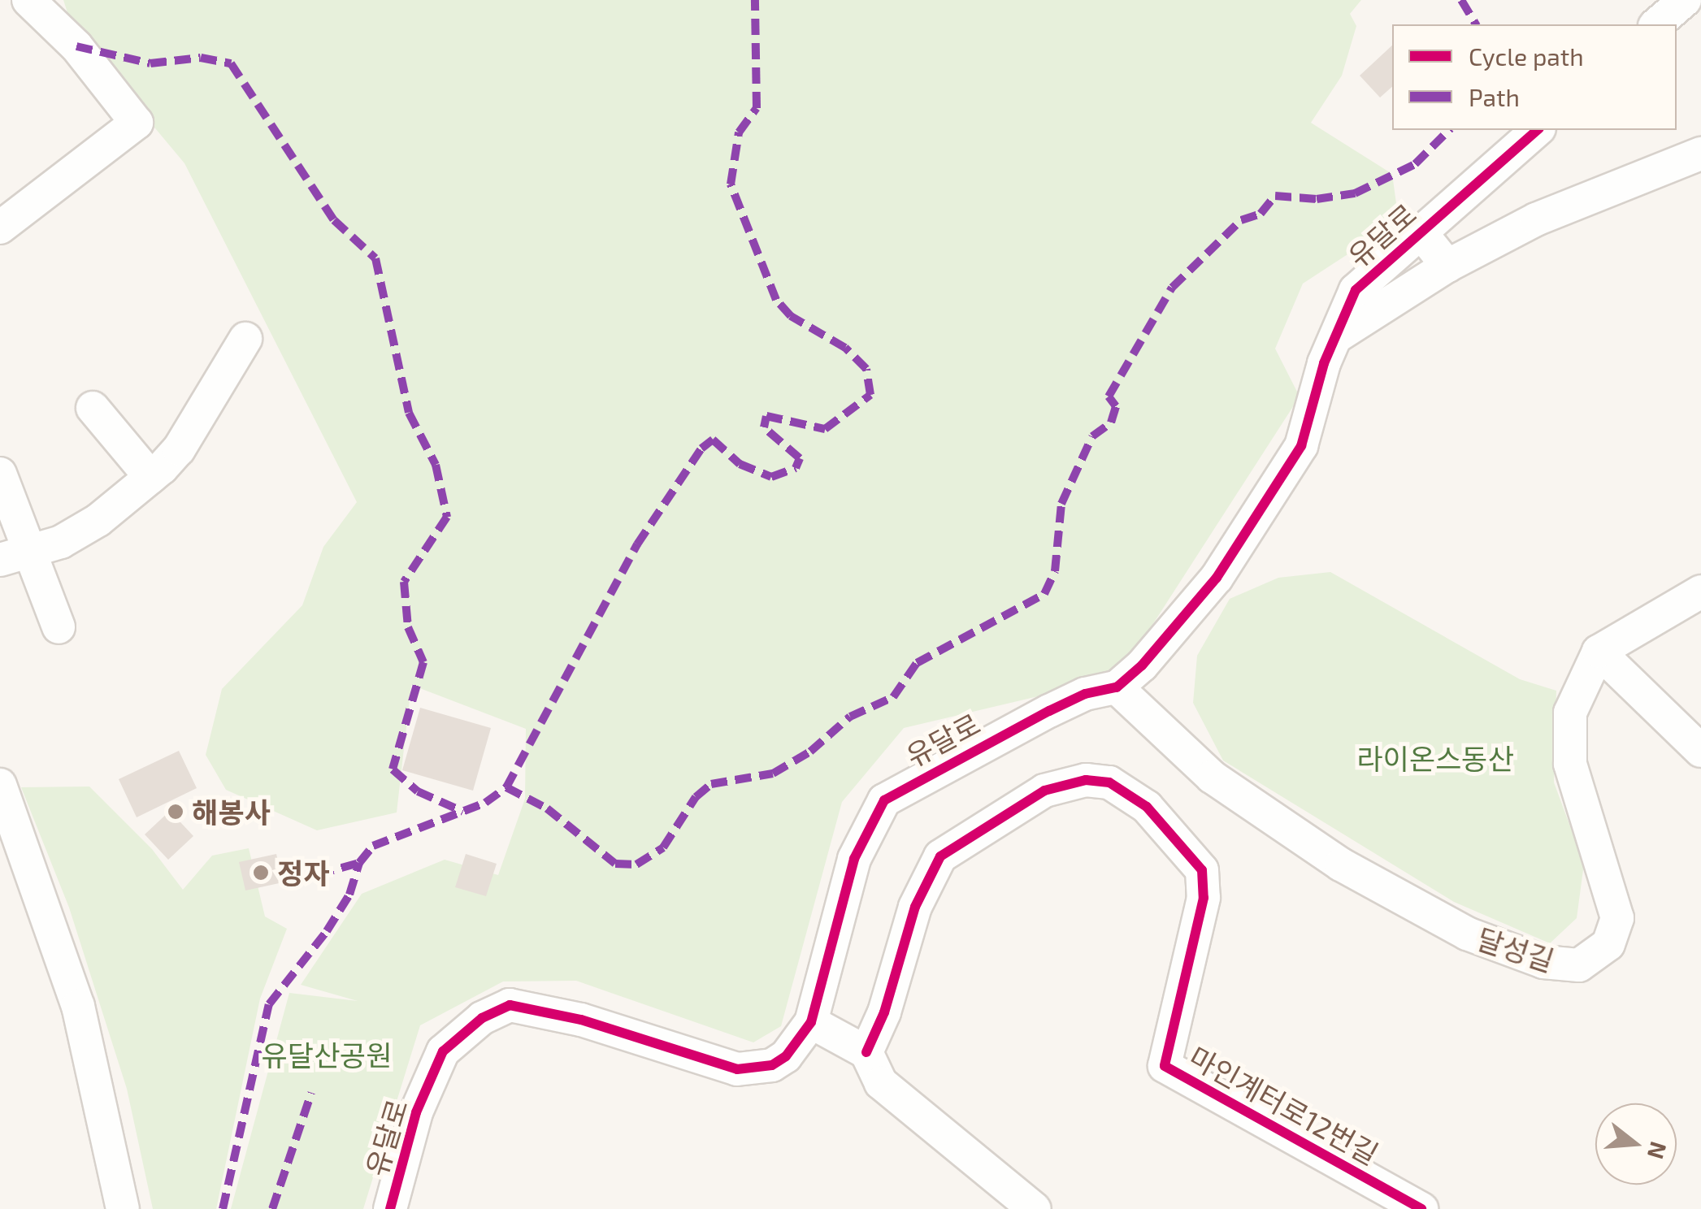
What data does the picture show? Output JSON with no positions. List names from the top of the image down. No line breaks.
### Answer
{"streets":{"street":["유달로","달성길","마인계터로12번길"]},"crossings":[["유달로","달성길"]],"parks":["라이온스동산","유달산공원"],"places":["해봉사","정자"],"legend":["Cycle path","Path"],"north":"right"}
